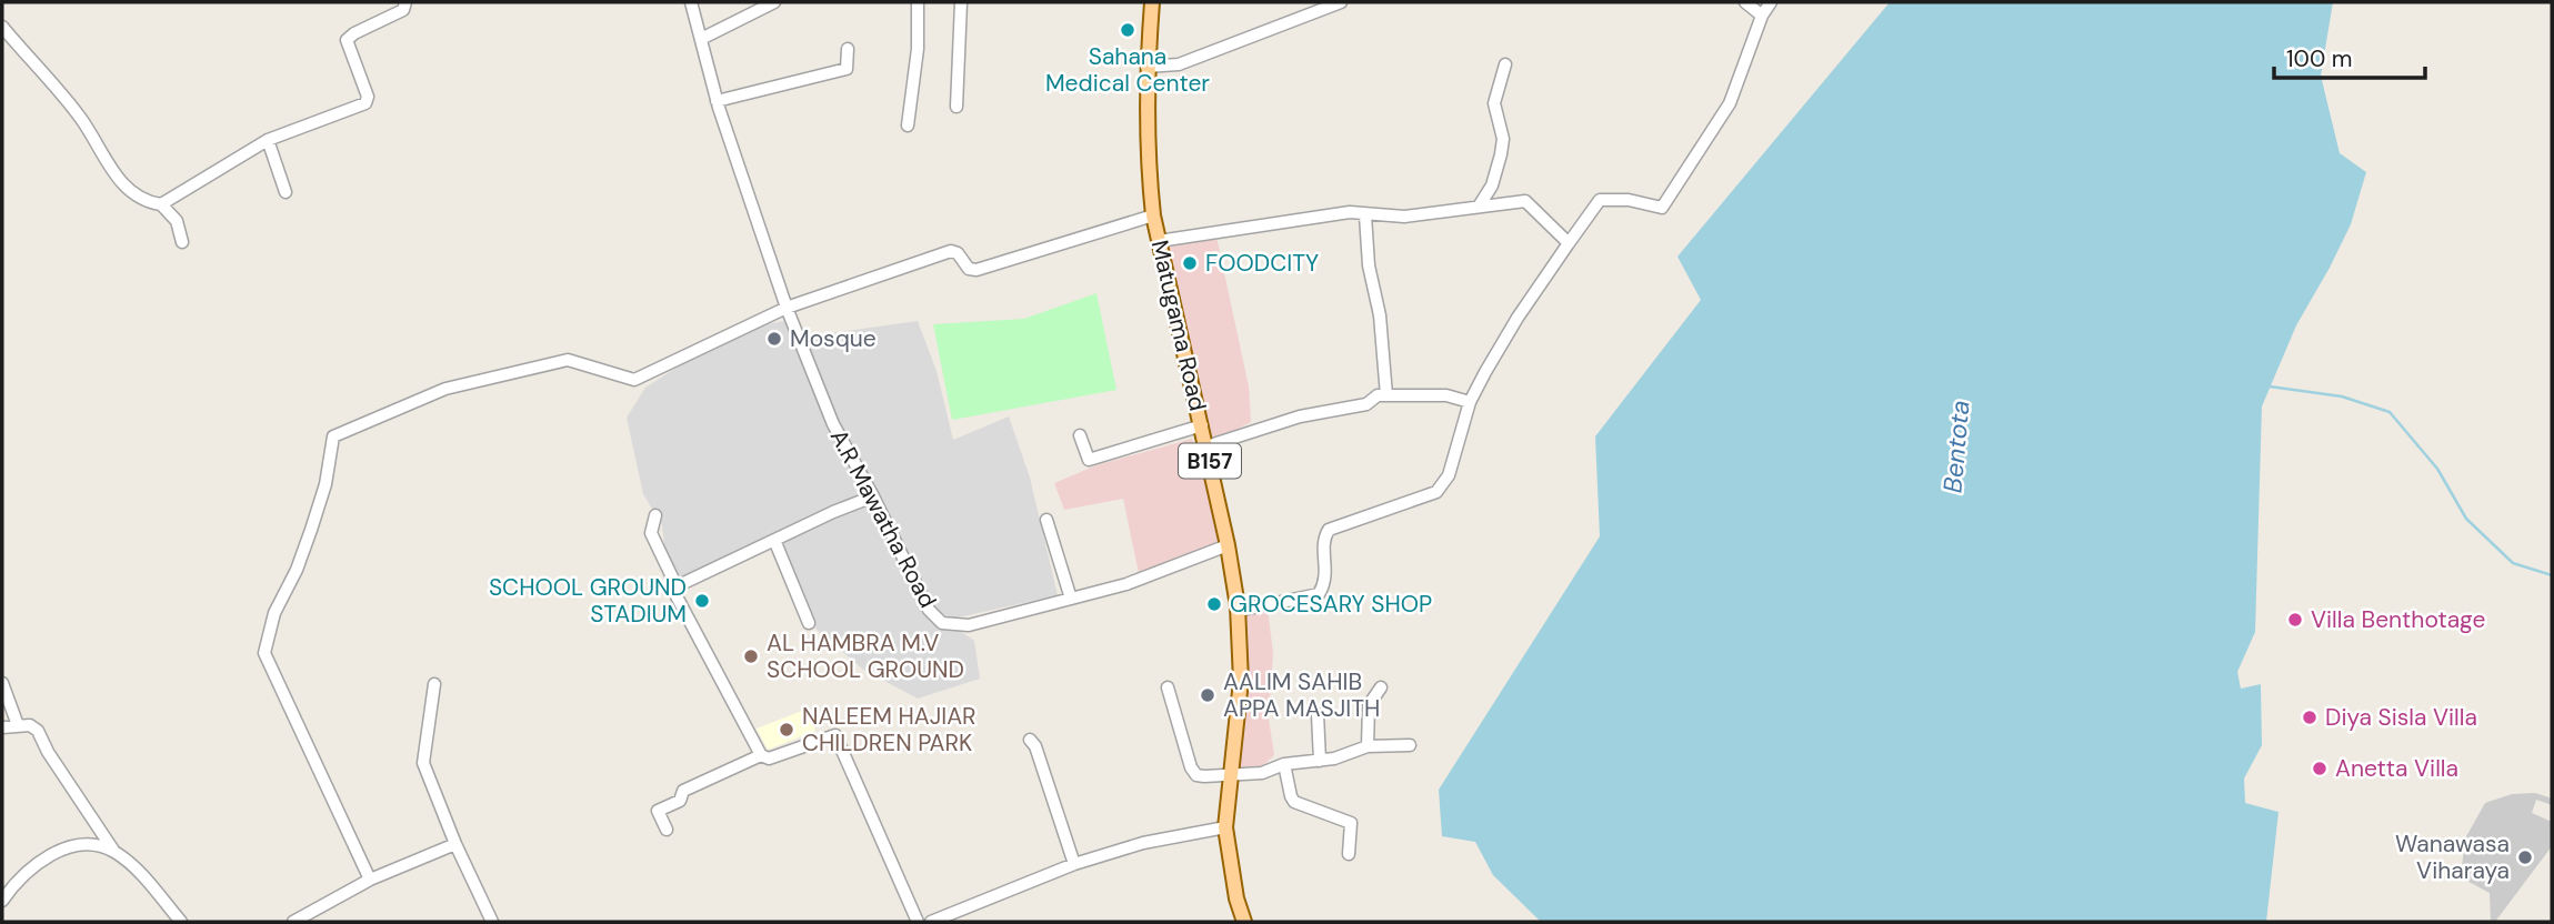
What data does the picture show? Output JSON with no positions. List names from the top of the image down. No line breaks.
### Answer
{"streets":{"main road":["Matugama Road","B157"],"street":["A.R Mawatha Road"]},"crossings":[["Matugama Road","A.R Mawatha Road"]],"water":["Bentota"],"places":["Sahana Medical Center","FOODCITY","Mosque","SCHOOL GROUND STADIUM","GROCESARY SHOP","Villa Benthotage","AL HAMBRA M.V SCHOOL GROUND","AALIM SAHIB APPA MASJITH","Diya Sisla Villa","NALEEM HAJIAR CHILDREN PARK","Anetta Villa","Wanawasa Viharaya"],"scale_bar":"100 m"}
